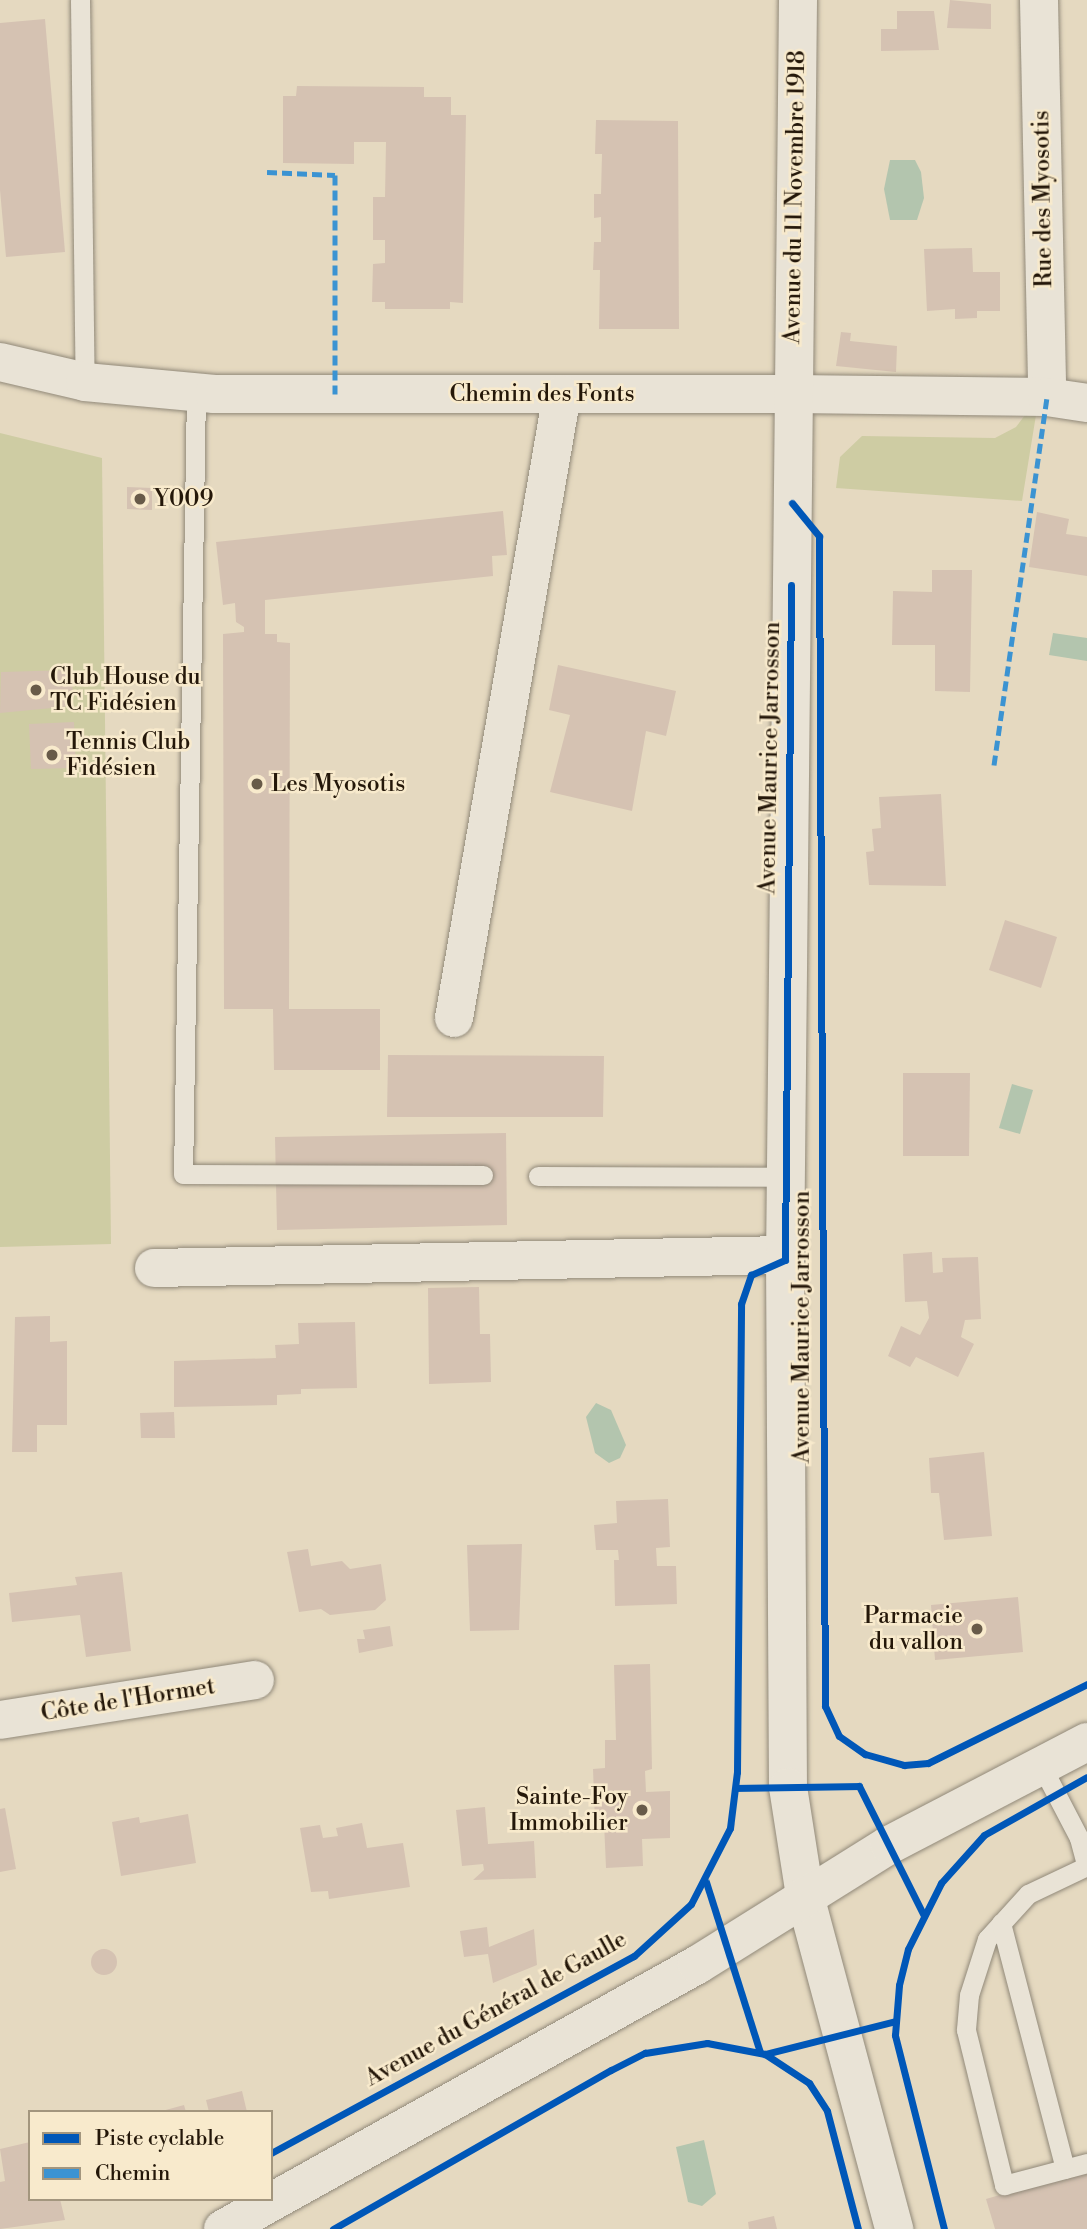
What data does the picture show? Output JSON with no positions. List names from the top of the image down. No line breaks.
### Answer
{"streets":{"street":["Avenue du 11 Novembre 1918","Rue des Myosotis","Chemin des Fonts","Avenue Maurice Jarrosson","Côte de l'Hormet"],"cycle path":["Avenue du Général de Gaulle"]},"crossings":[["Avenue du 11 Novembre 1918","Chemin des Fonts"],["Avenue du 11 Novembre 1918","Avenue Maurice Jarrosson"],["Rue des Myosotis","Chemin des Fonts"],["Chemin des Fonts","Avenue Maurice Jarrosson"]],"places":["Y009","Club House du TC Fidésien","Tennis Club Fidésien","Les Myosotis","Parmacie du vallon","Sainte-Foy Immobilier"],"legend":["Piste cyclable","Chemin"]}
